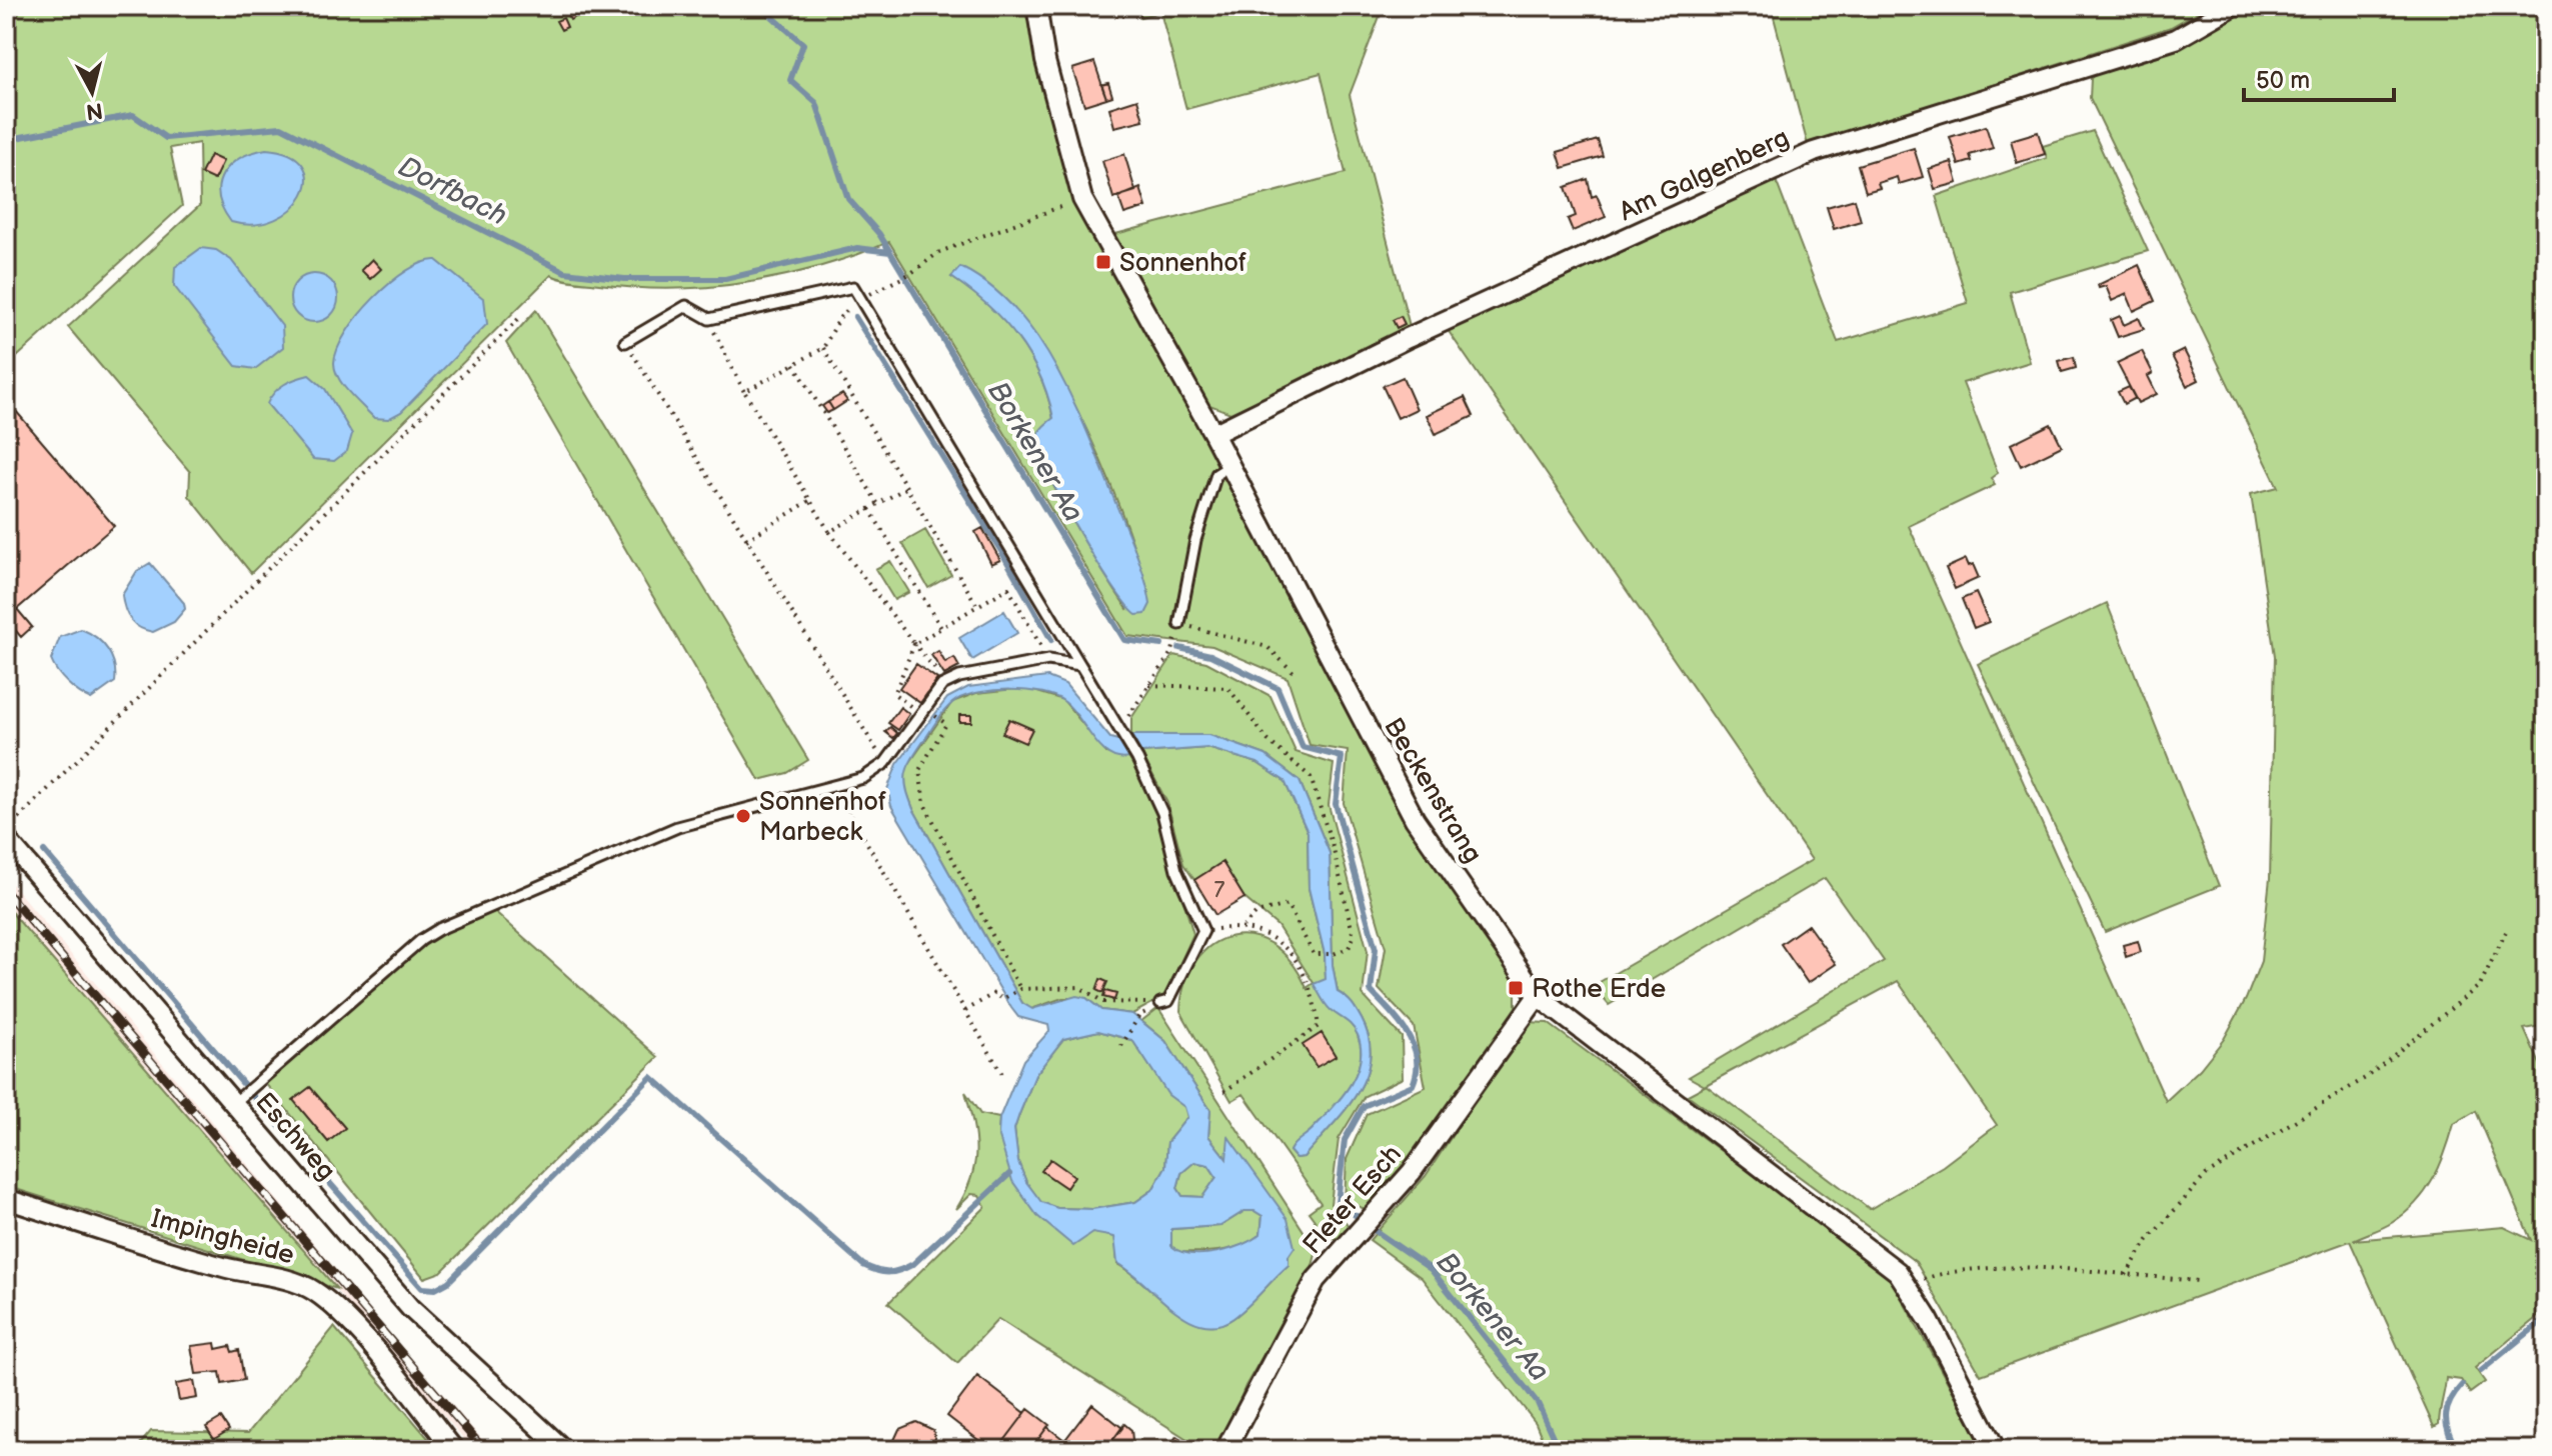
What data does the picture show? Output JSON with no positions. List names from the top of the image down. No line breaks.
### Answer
{"streets":{"street":["Am Galgenberg","Beckenstrang","Eschweg","Fleter Esch","Impingheide"]},"crossings":[["Am Galgenberg","Beckenstrang"],["Beckenstrang","Fleter Esch"]],"water":["Dorfbach","Borkener Aa"],"places":{"transit":["Sonnenhof","Rothe Erde"],"other":["Sonnenhof Marbeck"]},"house_numbers":["7"],"scale_bar":"50 m","north":"bottom"}
